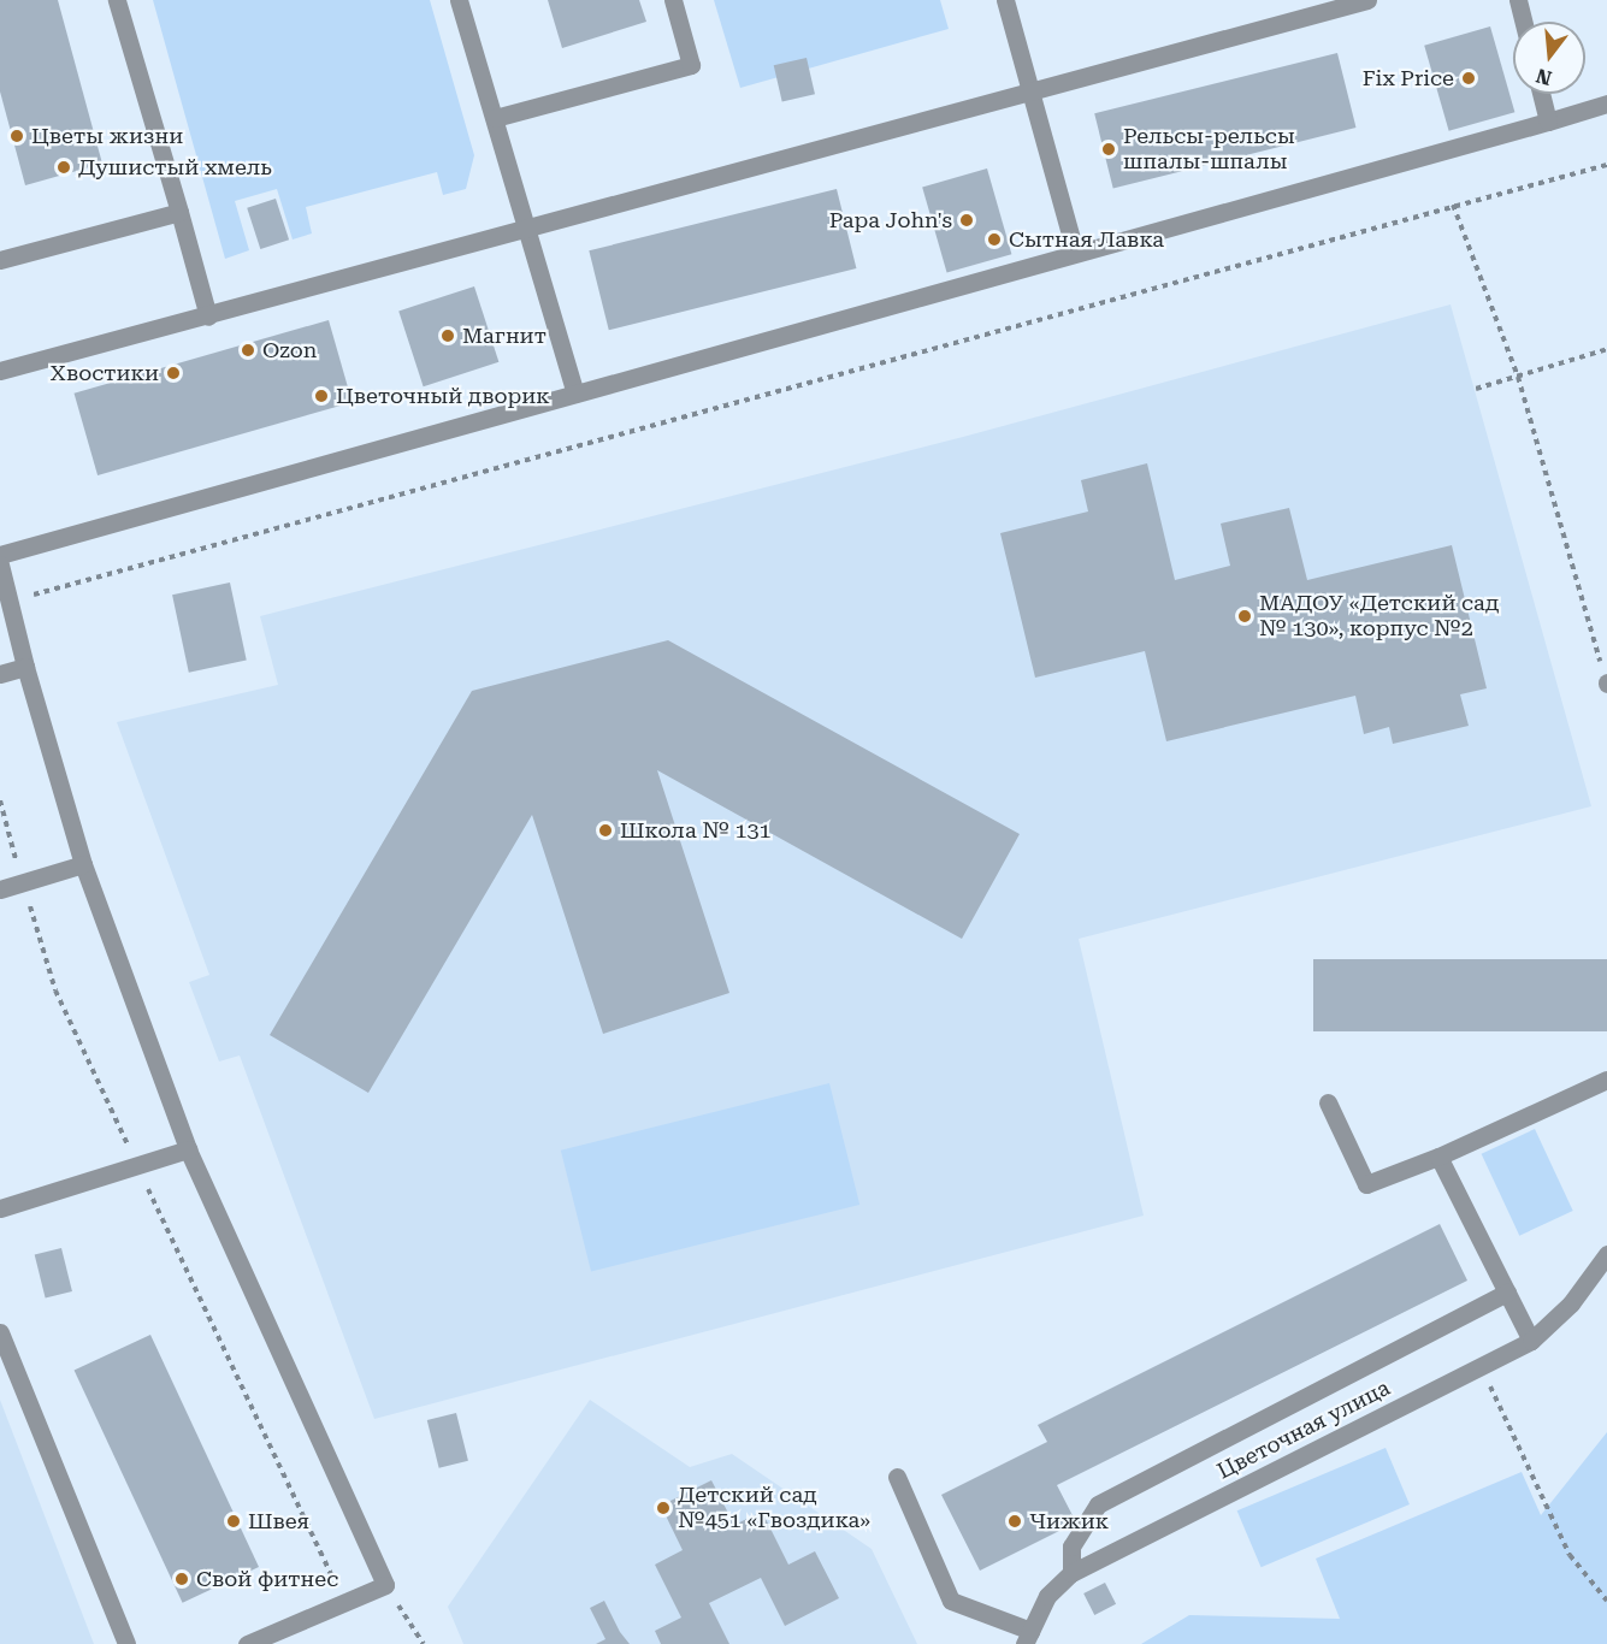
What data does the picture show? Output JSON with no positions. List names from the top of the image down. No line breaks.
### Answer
{"streets":{"street":["Цветочная улица"]},"places":["Fix Price","Цветы жизни","Рельсы-рельсы шпалы-шпалы","Душистый хмель","Papa John's","Сытная Лавка","Магнит","Ozon","Хвостики","Цветочный дворик","МАДОУ «Детский сад № 130», корпус №2","Школа № 131","Детский сад №451 «Гвоздика»","Швея","Чижик","Свой фитнес"],"north":"bottom"}
